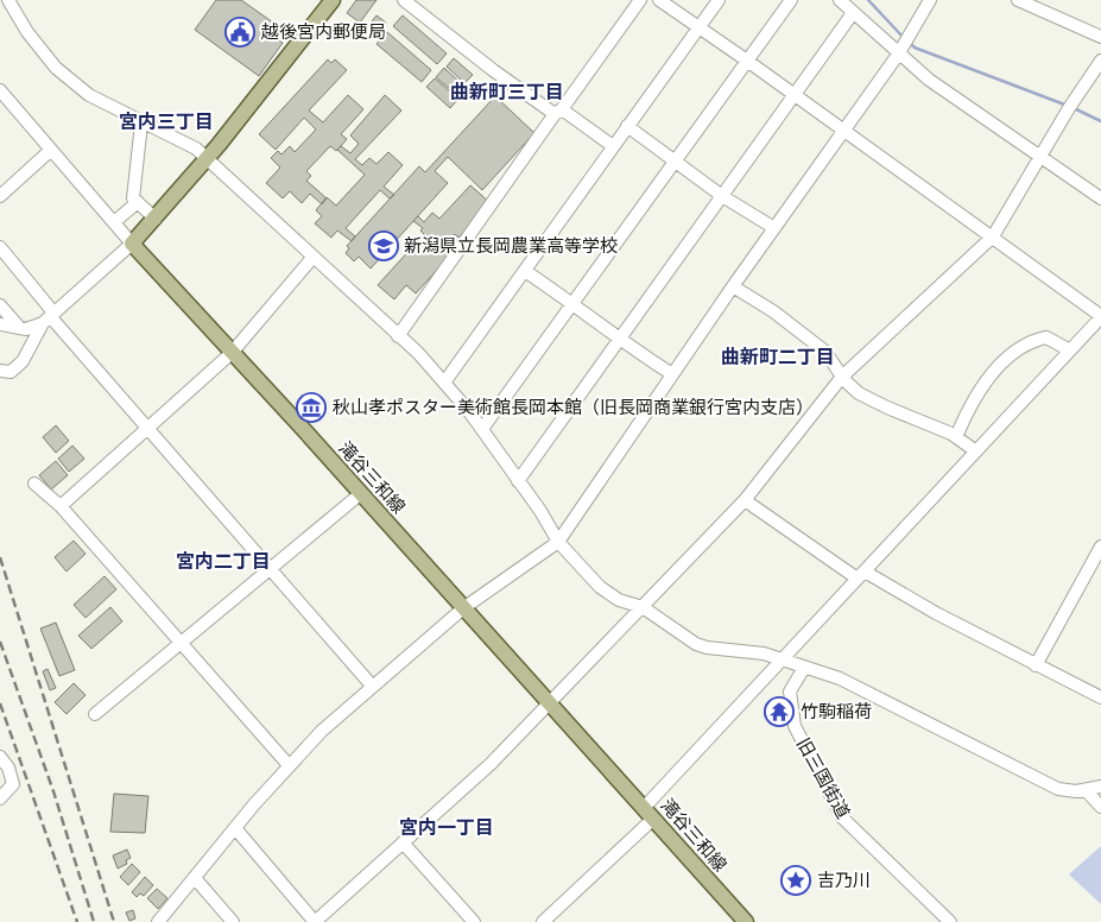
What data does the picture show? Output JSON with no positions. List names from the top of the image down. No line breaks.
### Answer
{"streets":{"main road":["滝谷三和線"],"street":["旧三国街道"]},"districts":["曲新町三丁目","宮内三丁目","曲新町二丁目","宮内二丁目","宮内一丁目"],"places":{"public building":["越後宮内郵便局"],"school or university":["新潟県立長岡農業高等学校"],"museum":["秋山孝ポスター美術館長岡本館（旧長岡商業銀行宮内支店）"],"temple":["竹駒稲荷"],"place":["吉乃川"]}}
